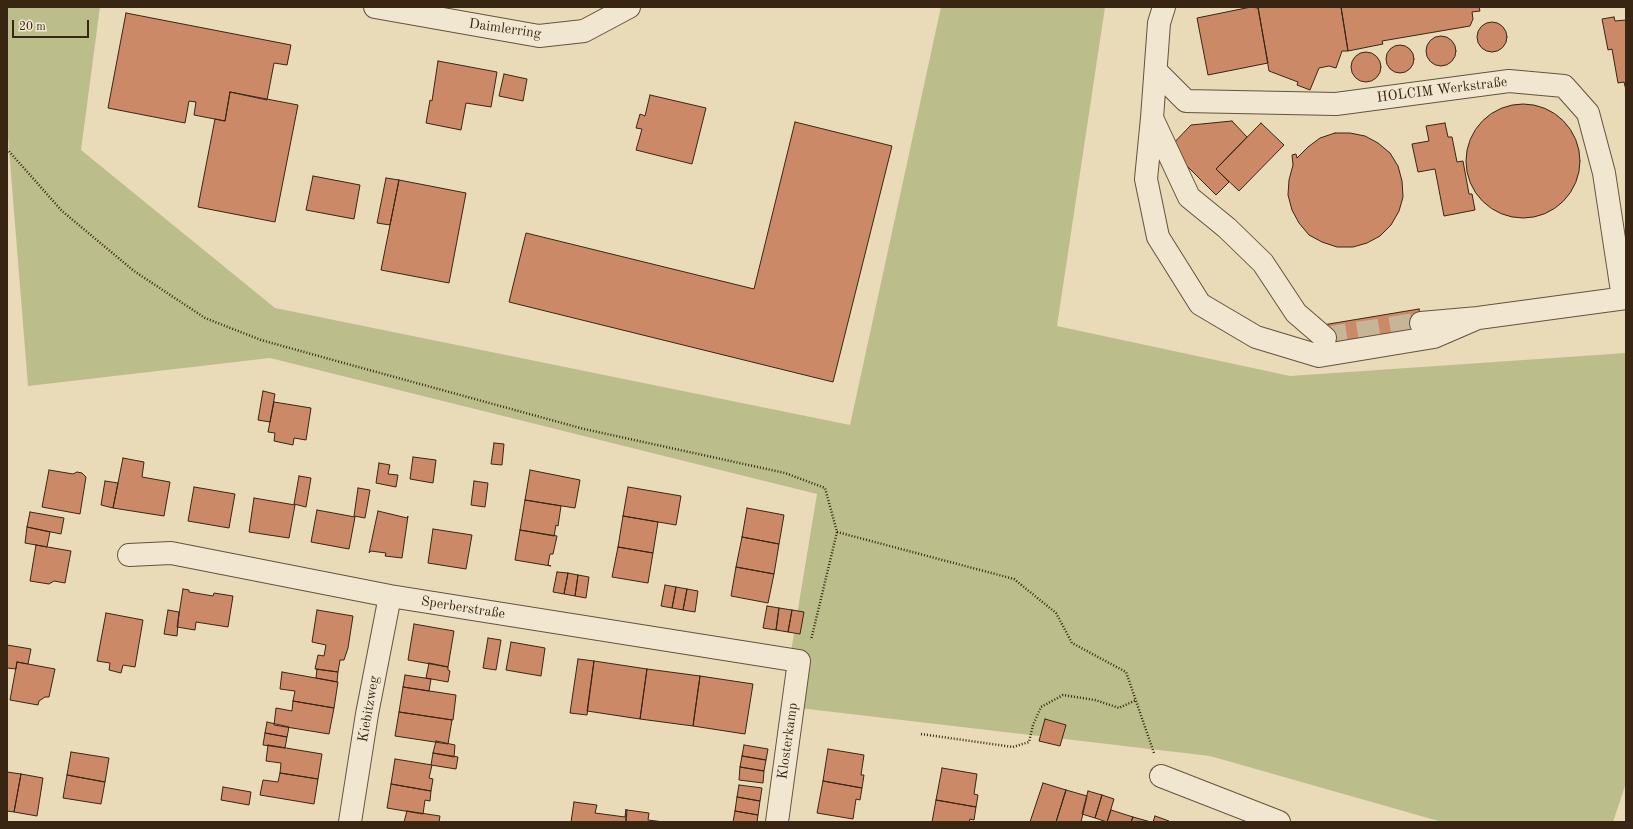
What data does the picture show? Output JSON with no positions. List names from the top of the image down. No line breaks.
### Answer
{"streets":{"street":["Daimlerring","HOLCIM Werkstraße","Sperberstraße","Kiebitzweg","Klosterkamp"]},"crossings":[["Sperberstraße","Kiebitzweg"],["Sperberstraße","Klosterkamp"]],"scale_bar":"20 m"}
